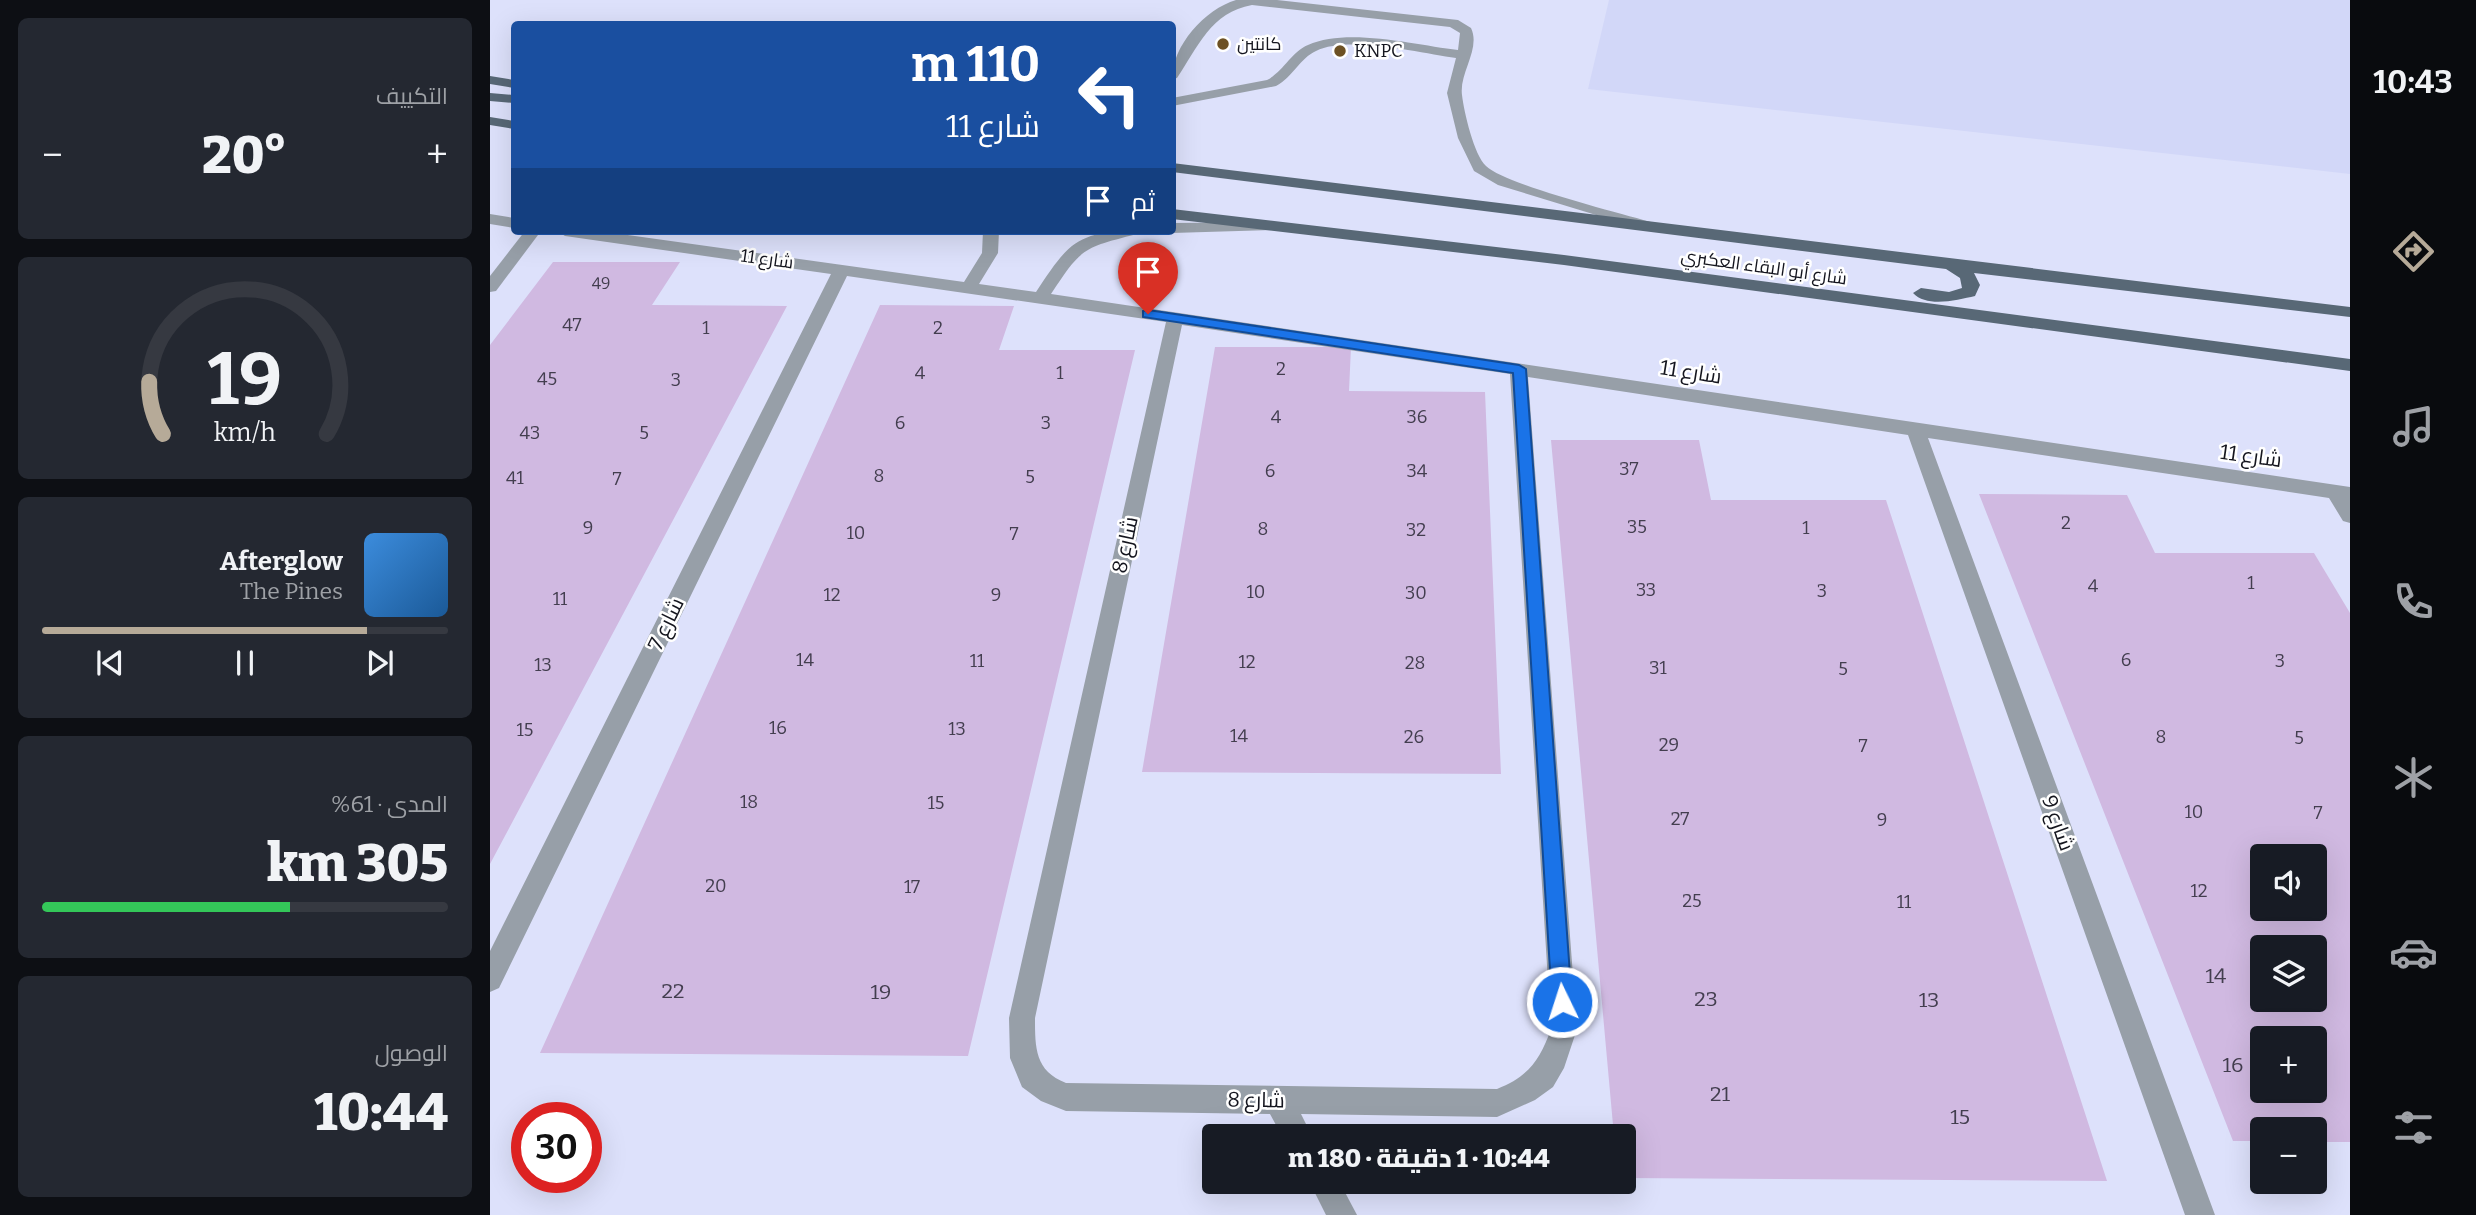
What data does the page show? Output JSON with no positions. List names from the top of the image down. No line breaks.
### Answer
{"streets":{"main road":["شارع أبو البقاء العكبري"],"street":["شارع 11","شارع 8","شارع 7","شارع 9"]},"crossings":[["شارع 11","شارع 8"],["شارع 11","شارع 7"],["شارع 11","شارع 9"]],"places":["كانتين","KNPC"],"house_numbers":["49","47","1","2","2","4","1","45","3","4","36","6","3","43","5","37","6","34","8","5","41","7","2","35","9","1","8","32","10","7","1","4","33","3","10","30","12","9","11","14","6","11","3","12","28","13","31","5","16","13","15","14","26","8","5","29","7","18","15","10","7","27","9","20","17","12","25","11","14","22","19","23","13","16","21","15"],"page":{"tabs":"10:43","tile":["التكييف",["المدى · 61%","305 km"],["الوصول","10:44"]],"turn":["110 m","شارع 11"],"heat":["−","20°","+"],"then":"ثم","song":["Afterglow","The Pines"],"map_buttons":["+","−"],"limit":"30","trip":"10:44 · 1 دقيقة · 180 m","gauge":["19","km/h"]}}
